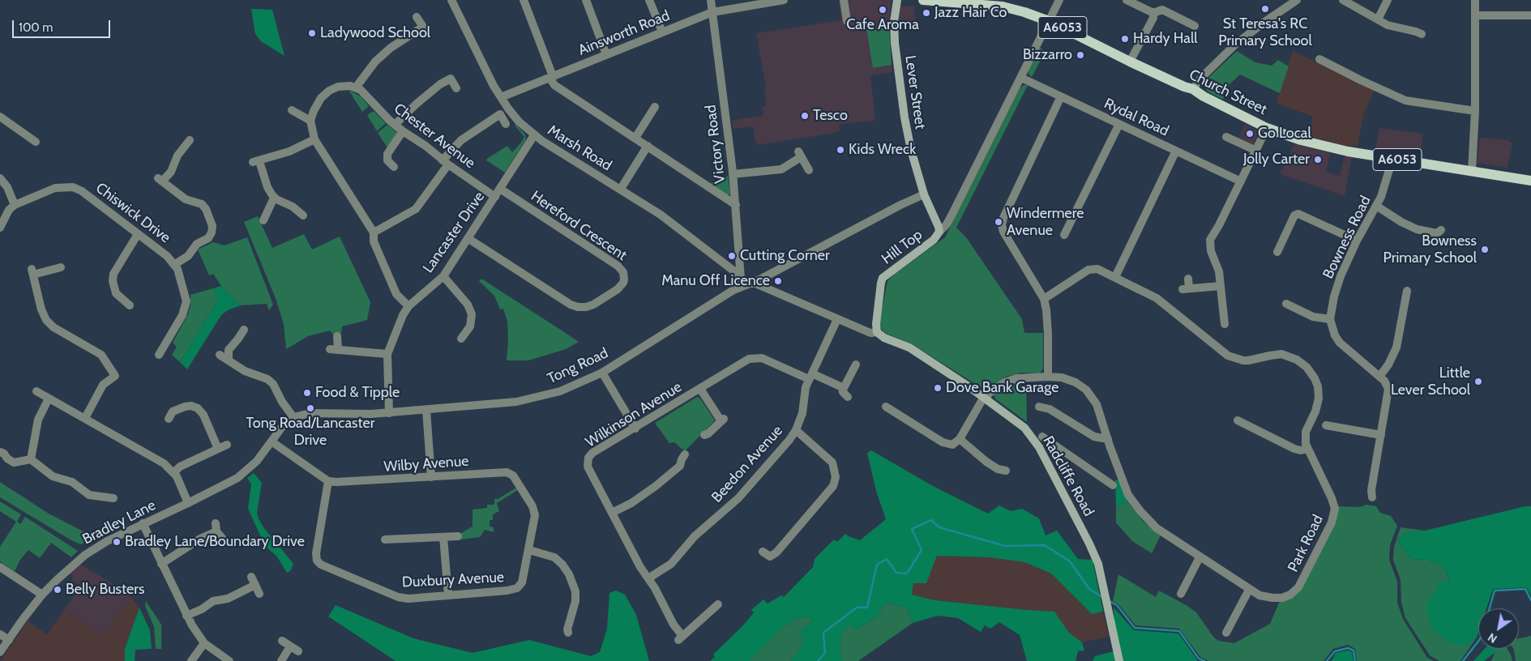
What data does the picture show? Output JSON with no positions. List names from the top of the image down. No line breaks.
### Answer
{"streets":{"main road":["A6053","Lever Street","Church Street","Hill Top","Radcliffe Road"],"street":["Ainsworth Road","Rydal Road","Chester Avenue","Victory Road","Marsh Road","Chiswick Drive","Hereford Crescent","Lancaster Drive","Bowness Road","Tong Road","Wilkinson Avenue","Wilby Avenue","Beedon Avenue","Bradley Lane","Park Road","Duxbury Avenue"]},"crossings":[["Ainsworth Road","Victory Road"],["Ainsworth Road","Marsh Road"],["Lever Street","Hill Top"],["Lever Street","Tong Road"],["Church Street","Bowness Road"],["Chester Avenue","Lancaster Drive"],["Victory Road","Marsh Road"],["Victory Road","Tong Road"],["Marsh Road","Lancaster Drive"],["Hereford Crescent","Lancaster Drive"],["Lancaster Drive","Tong Road"],["Hill Top","Radcliffe Road"],["Wilkinson Avenue","Beedon Avenue"],["Wilby Avenue","Duxbury Avenue"],["Radcliffe Road","Park Road"]],"places":["St Teresa's RC Primary School","Cafe Aroma","Jazz Hair Co","Ladywood School","Hardy Hall","Bizzarro","Tesco","Go Local","Kids Wreck","Jolly Carter","Windermere Avenue","Bowness Primary School","Cutting Corner","Manu Off Licence","Little Lever School","Dove Bank Garage","Food & Tipple","Tong Road/Lancaster Drive","Bradley Lane/Boundary Drive","Belly Busters"],"scale_bar":"100 m","north":"bottom left"}
